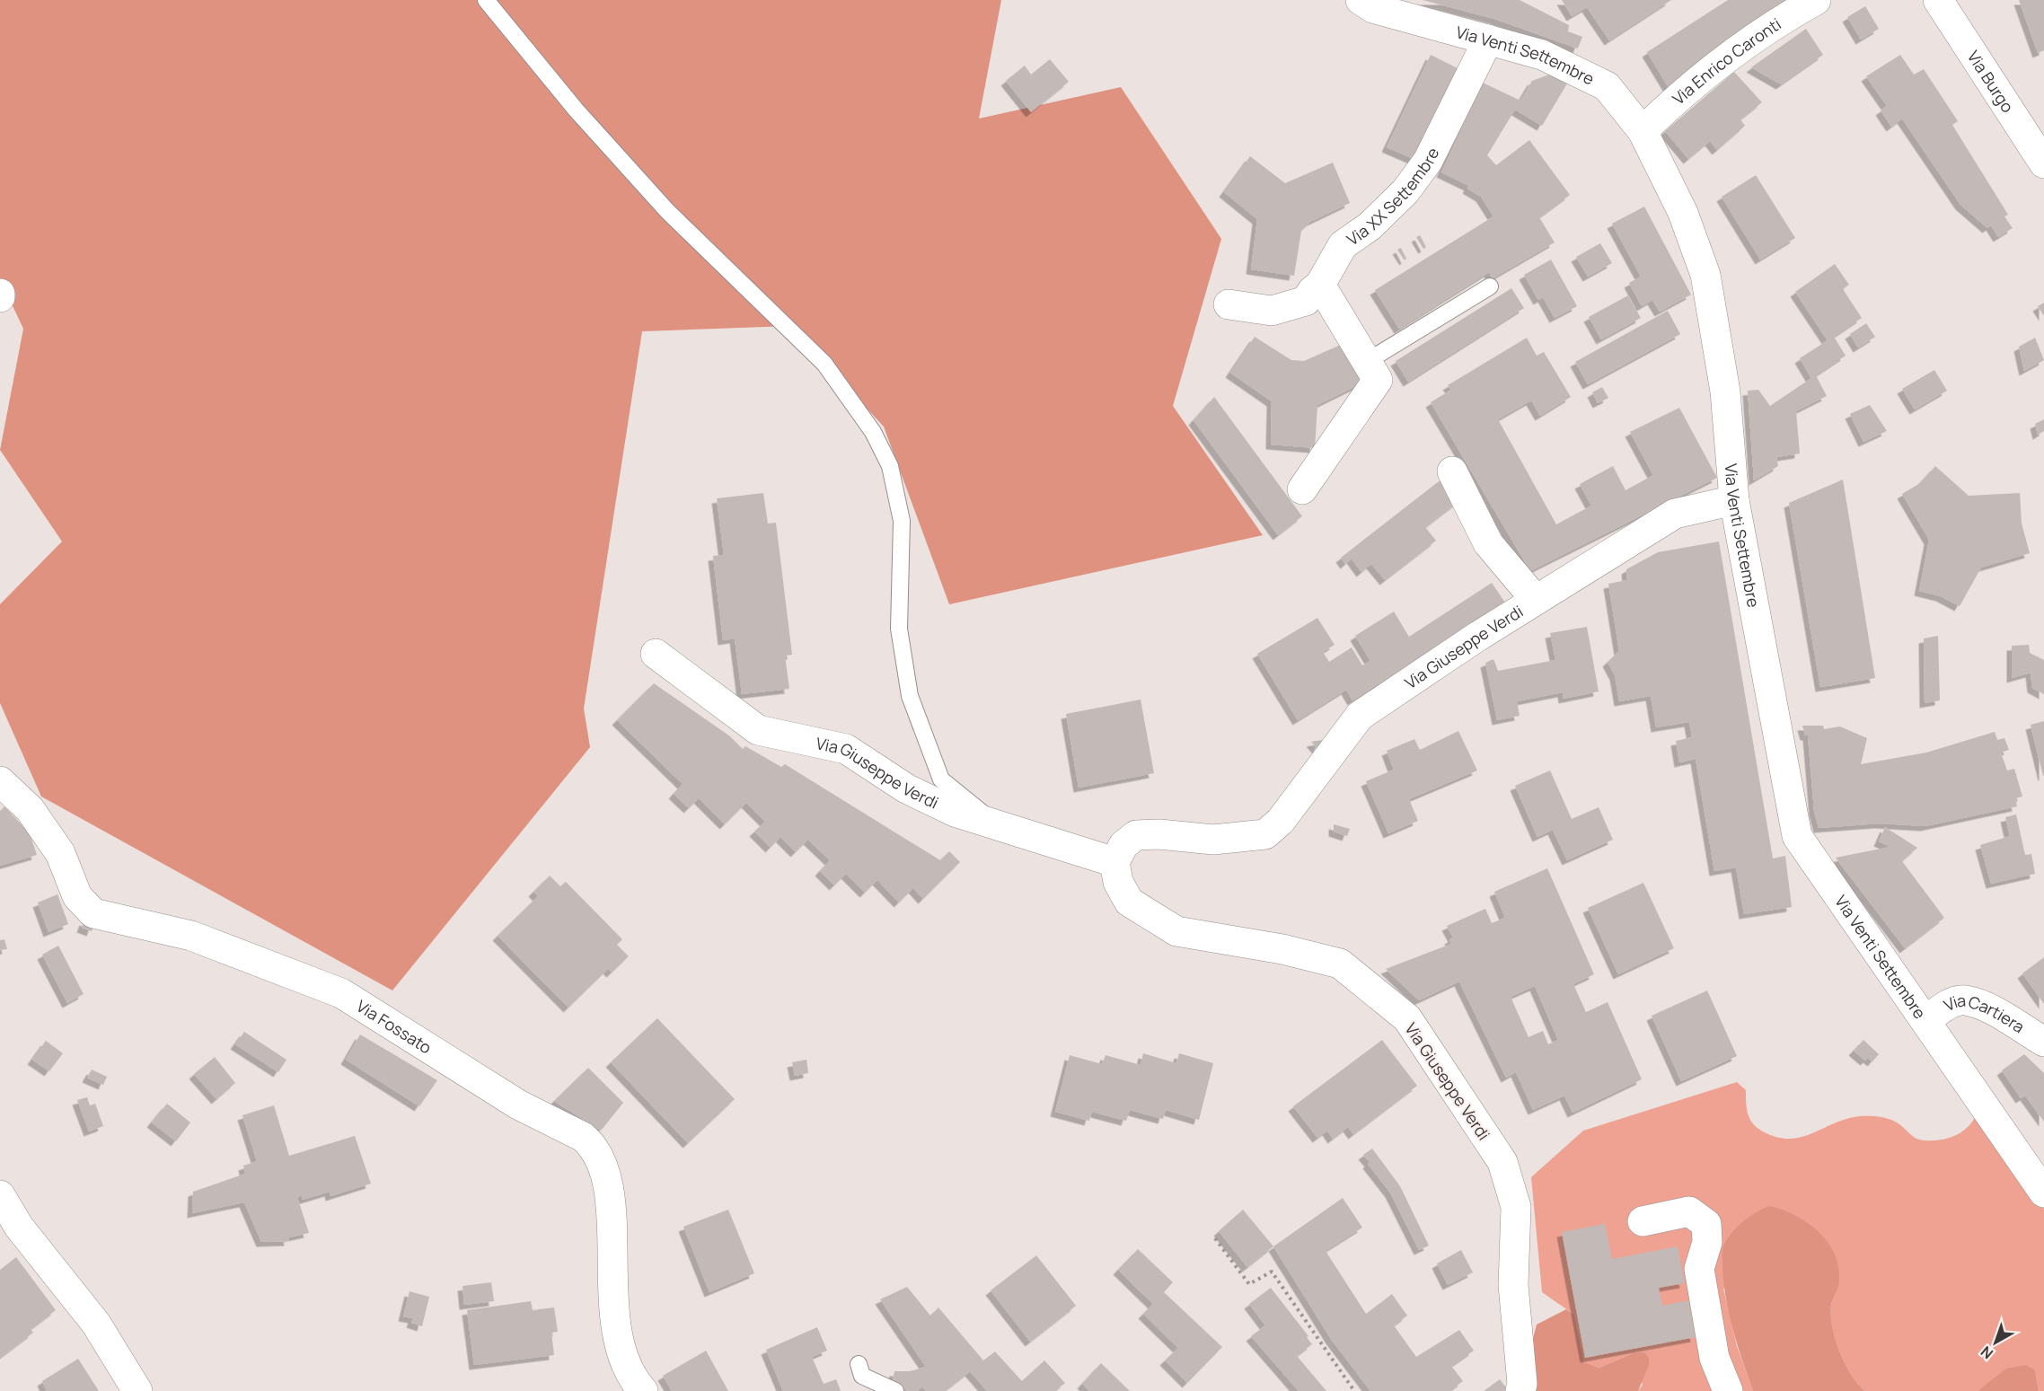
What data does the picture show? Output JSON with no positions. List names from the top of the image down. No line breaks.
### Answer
{"streets":{"street":["Via Venti Settembre","Via Enrico Caronti","Via Burgo","Via XX Settembre","Via Giuseppe Verdi","Via Cartiera","Via Fossato"]},"crossings":[["Via Venti Settembre","Via Enrico Caronti"],["Via Venti Settembre","Via XX Settembre"],["Via Venti Settembre","Via Giuseppe Verdi"],["Via Venti Settembre","Via Cartiera"]],"north":"bottom left"}
